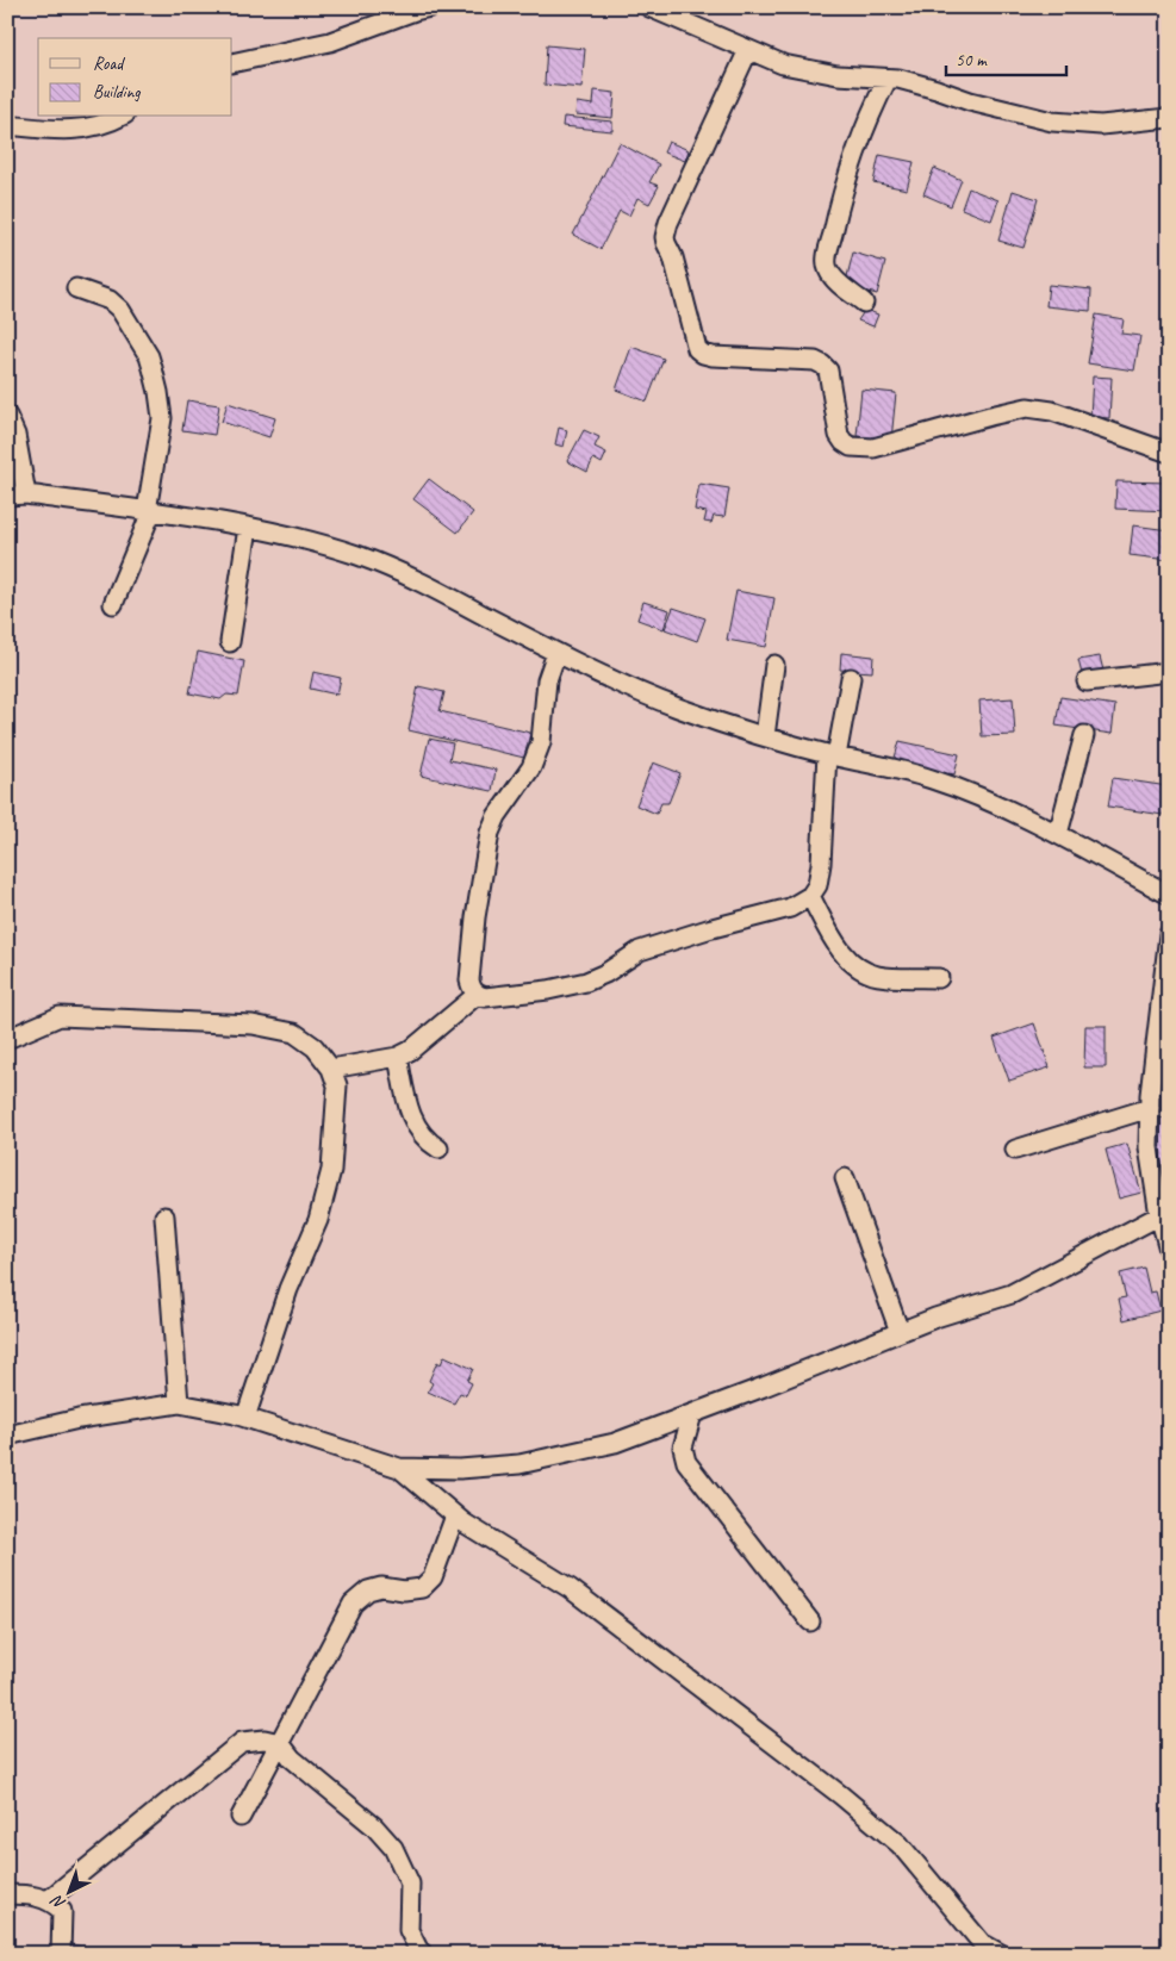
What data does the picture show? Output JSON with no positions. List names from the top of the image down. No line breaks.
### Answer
{"legend":["Road","Building"],"scale_bar":"50 m","north":"bottom left"}
